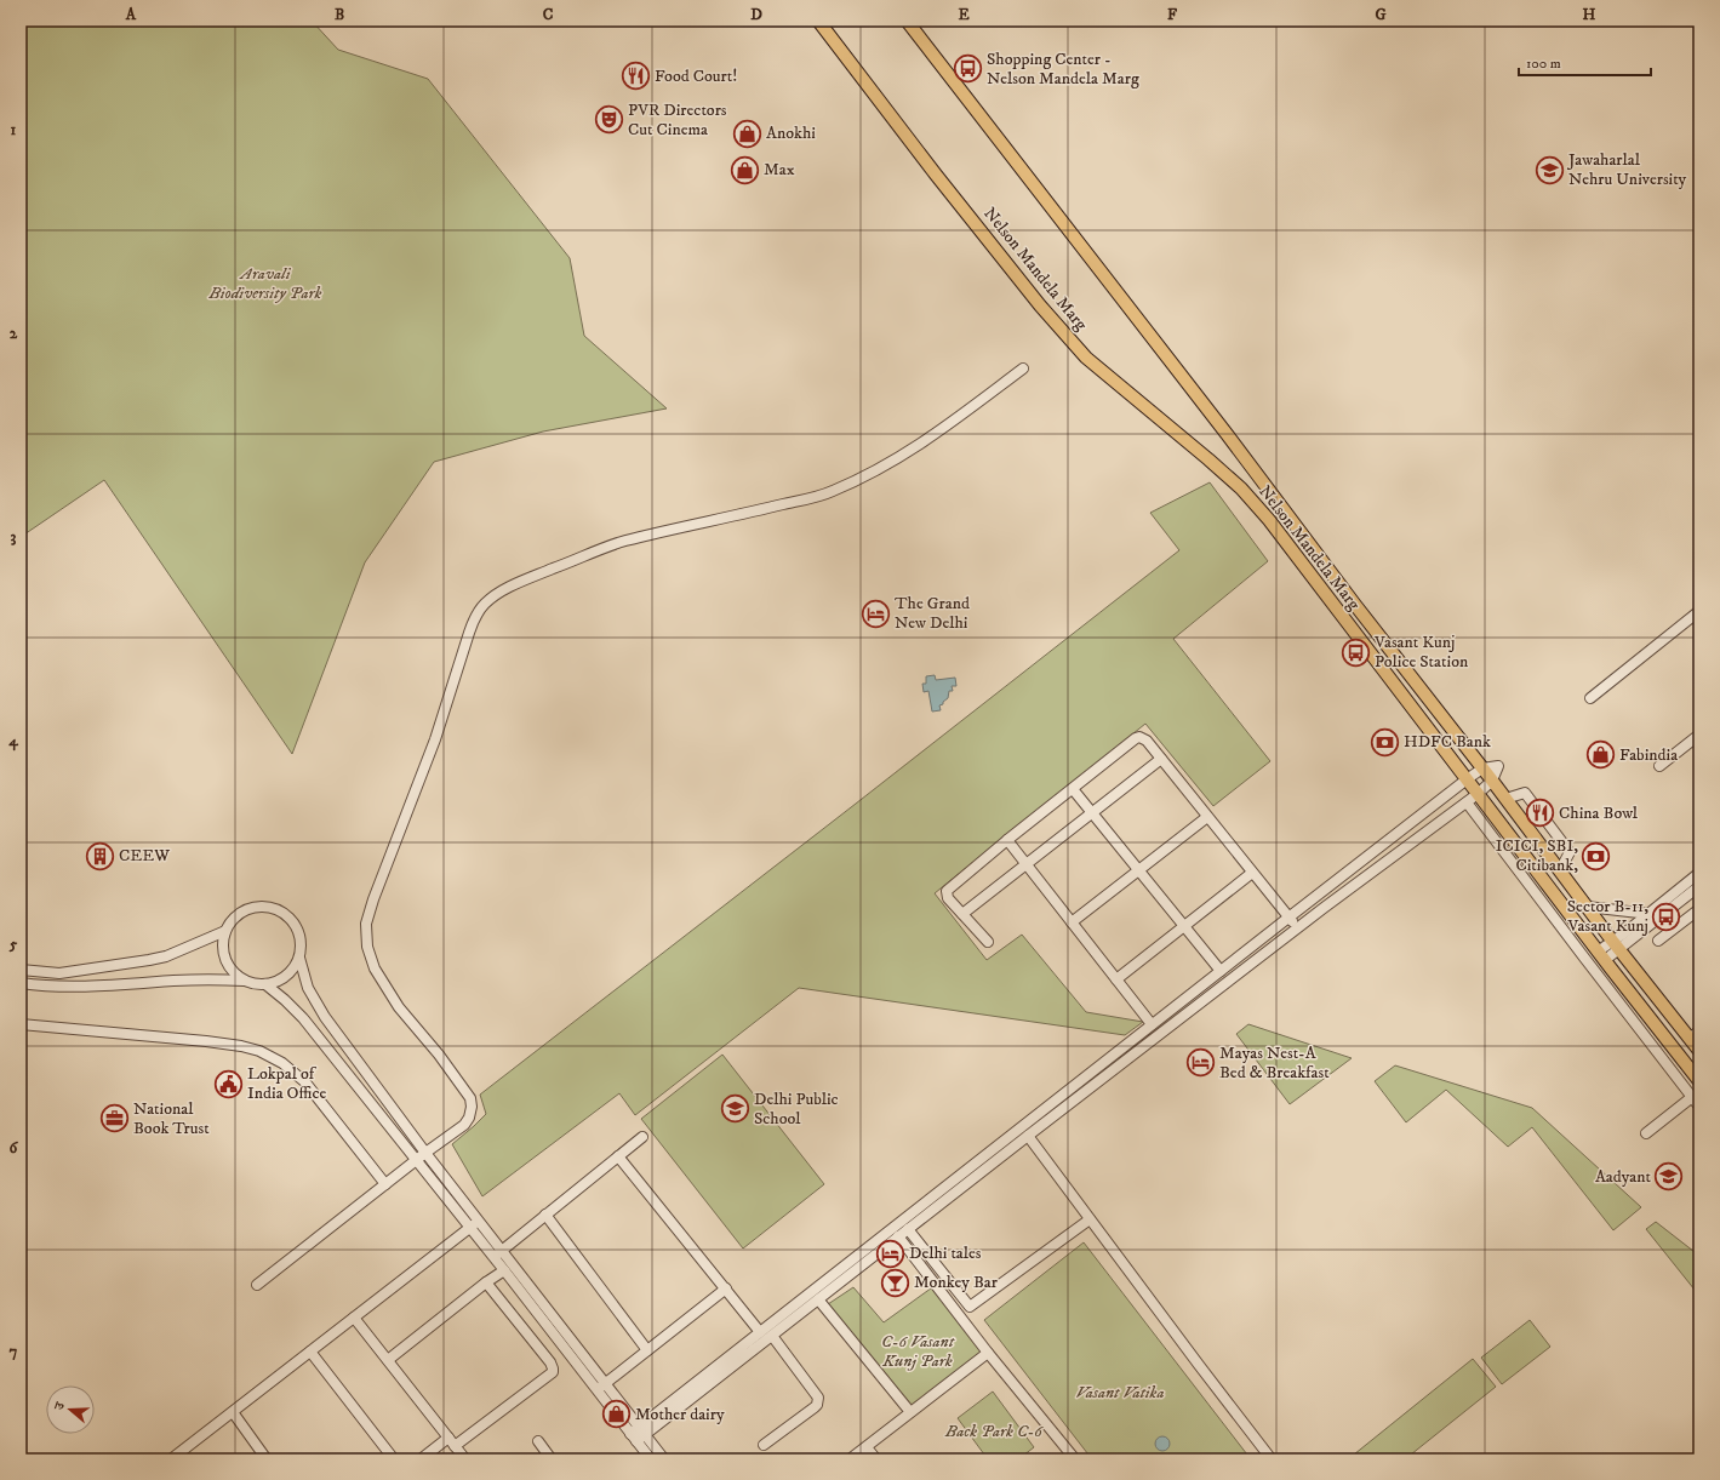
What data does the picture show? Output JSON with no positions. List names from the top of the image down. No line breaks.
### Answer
{"streets":{"main road":["Nelson Mandela Marg"]},"parks":["Aravali Biodiversity Park","C-6 Vasant Kunj Park","Vasant Vatika","Back Park C-6"],"places":{"bus stop":["Shopping Center - Nelson Mandela Marg","Vasant Kunj Police Station","Sector B-11, Vasant Kunj"],"restaurant":["Food Court!","China Bowl"],"theatre":["PVR Directors Cut Cinema"],"shop":["Anokhi","Max","Fabindia","Mother dairy"],"school or university":["Jawaharlal Nehru University","Delhi Public School","Aadyant"],"hotel":["The Grand New Delhi","Mayas Nest-A Bed & Breakfast","Delhi tales"],"bank":["HDFC Bank","ICICI, SBI, Citibank,"],"building":["CEEW"],"public building":["Lokpal of India Office"],"office":["National Book Trust"],"bar":["Monkey Bar"]},"scale_bar":"100 m","north":"left","grid":{"columns":["A","B","C","D","E","F","G","H"],"rows":["1","2","3","4","5","6","7"]}}
